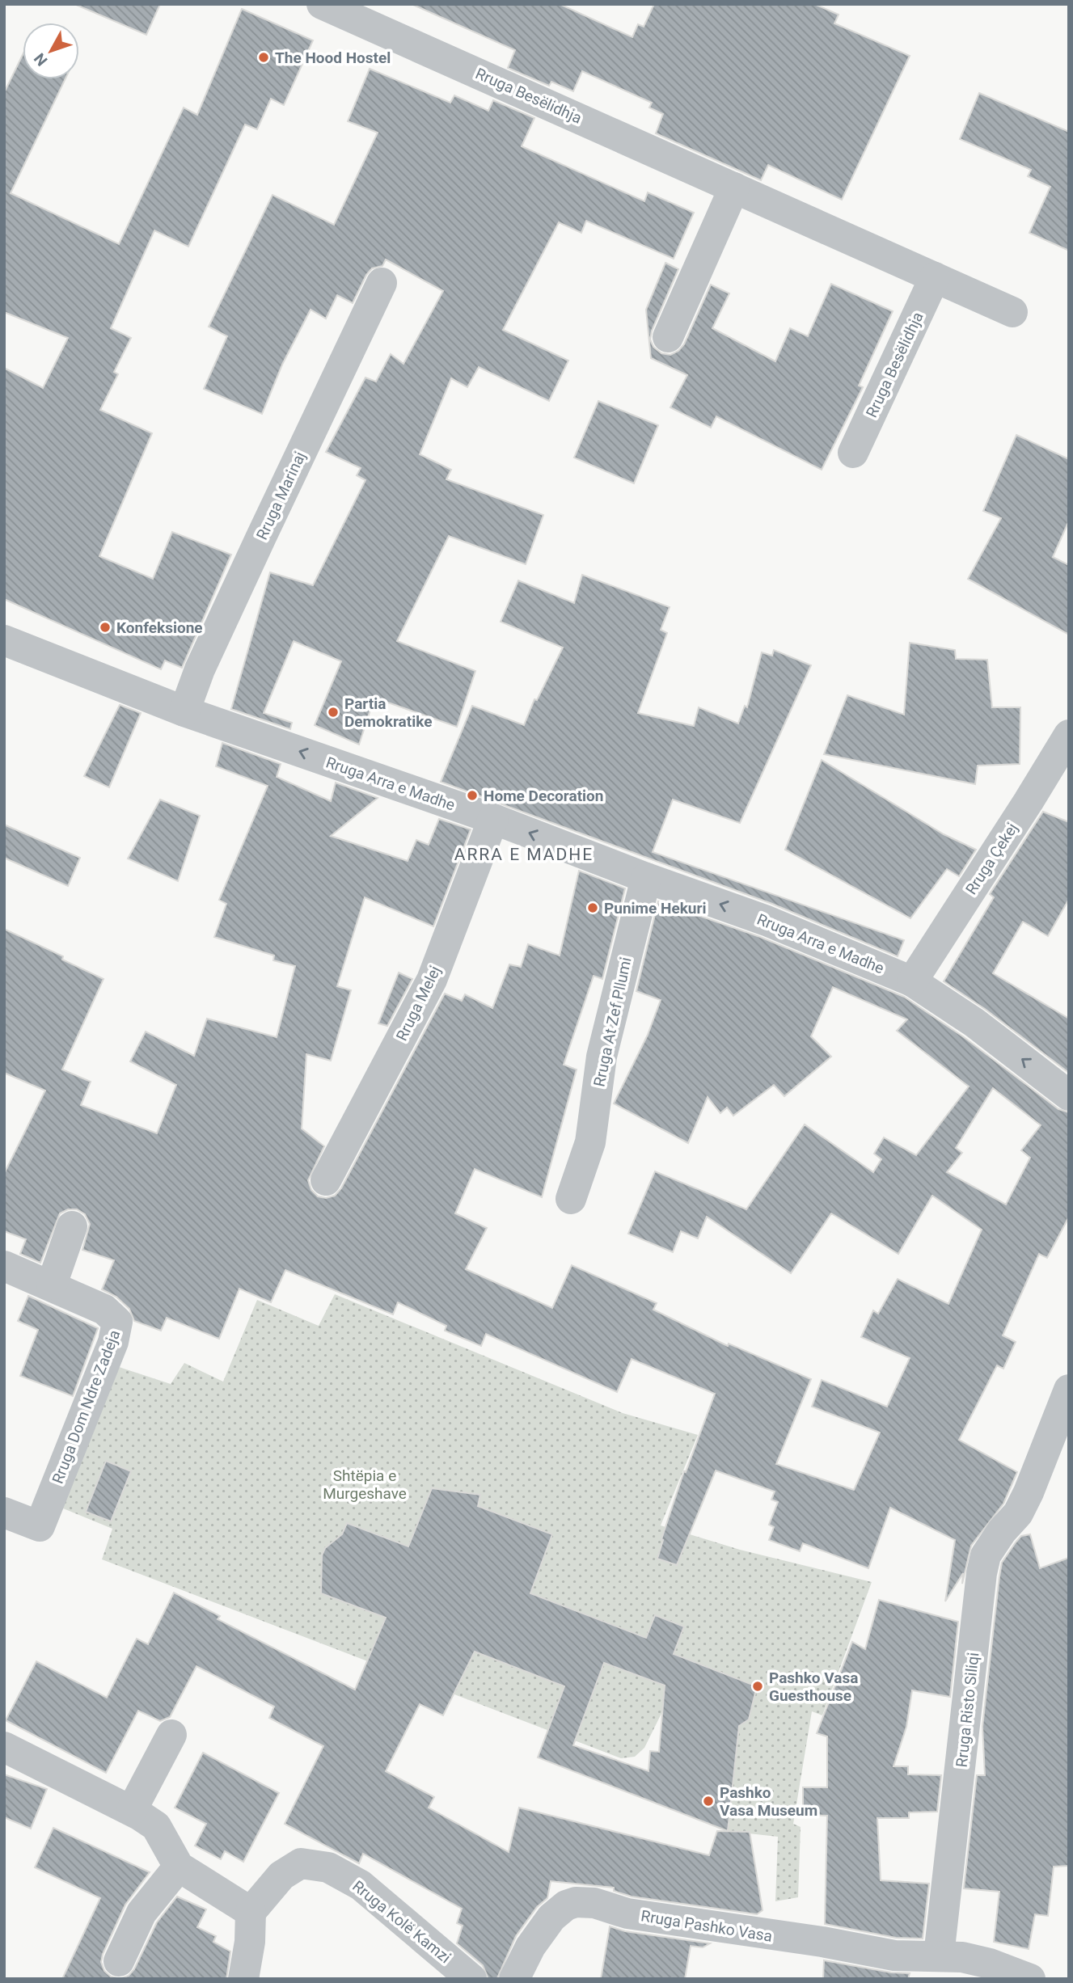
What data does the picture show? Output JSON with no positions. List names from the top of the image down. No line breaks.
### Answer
{"streets":{"street":["Rruga Besëlidhja","Rruga Marinaj","Rruga Arra e Madhe","Rruga Çekej","Rruga Melej","Rruga At Zef Pllumi","Rruga Dom Ndre Zadeja","Rruga Risto Siliqi","Rruga Kolë Kamzi","Rruga Pashko Vasa"]},"crossings":[["Rruga Marinaj","Rruga Arra e Madhe"],["Rruga Arra e Madhe","Rruga Çekej"],["Rruga Arra e Madhe","Rruga Melej"],["Rruga Arra e Madhe","Rruga At Zef Pllumi"],["Rruga Risto Siliqi","Rruga Pashko Vasa"]],"one_way":["Rruga Arra e Madhe"],"districts":["ARRA E MADHE"],"parks":["Shtëpia e Murgeshave"],"places":["The Hood Hostel","Konfeksione","Partia Demokratike","Home Decoration","Punime Hekuri","Pashko Vasa Guesthouse","Pashko Vasa Museum"],"north":"bottom left"}
